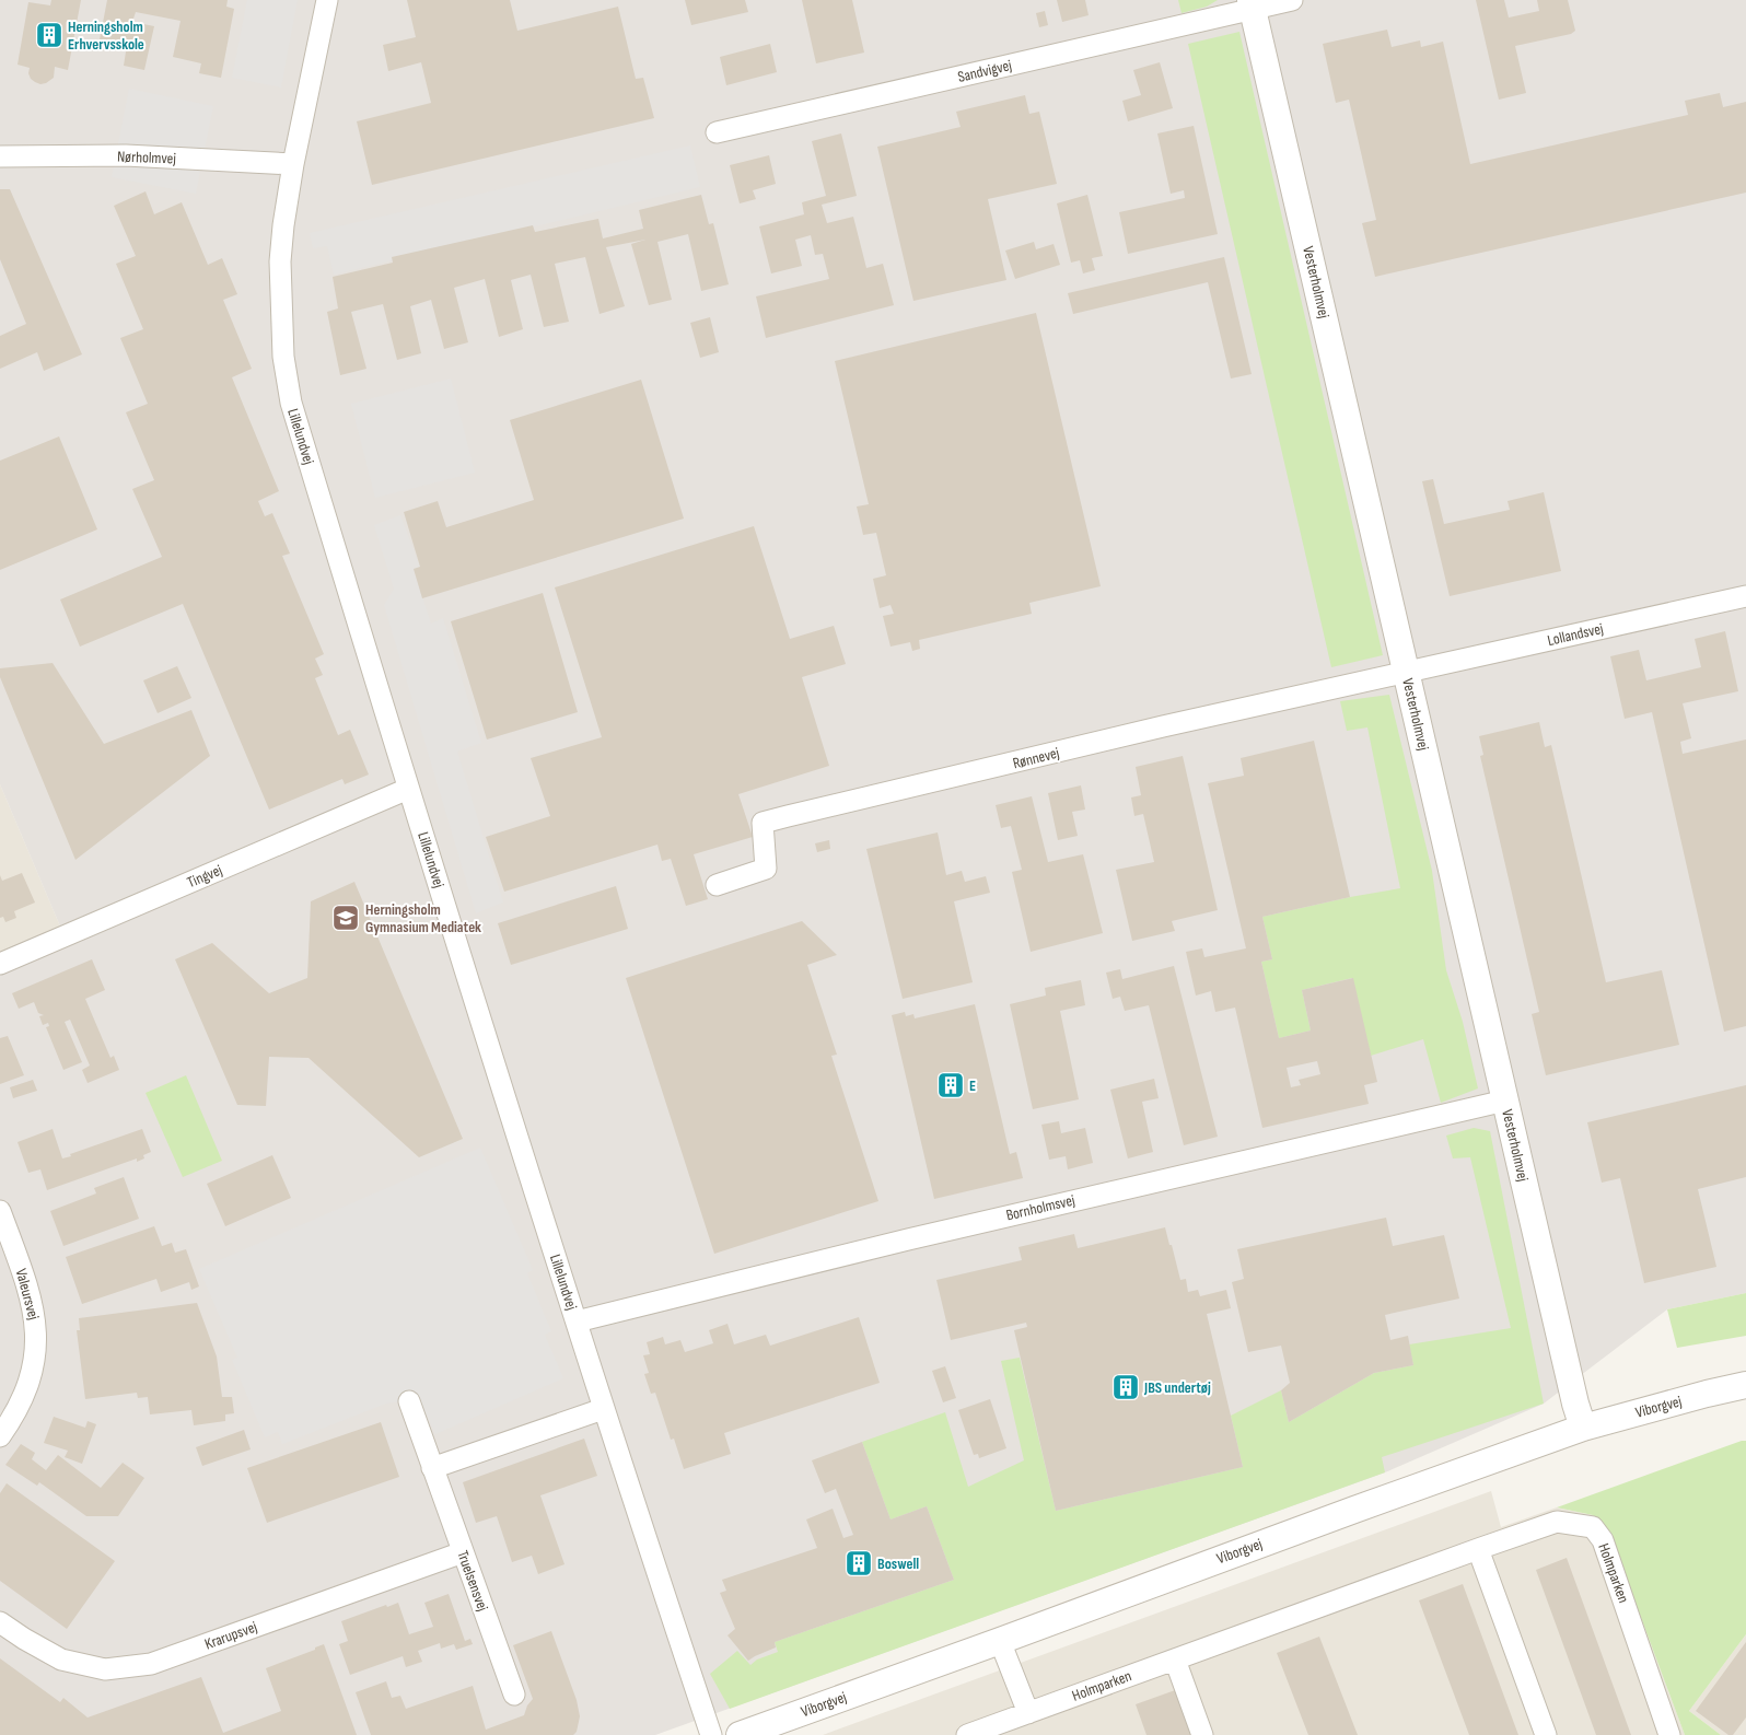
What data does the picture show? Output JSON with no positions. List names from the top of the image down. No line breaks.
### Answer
{"streets":{"street":["Sandvigvej","Nørholmvej","Vesterholmvej","Lillelundvej","Lollandsvej","Rønnevej","Tingvej","Bornholmsvej","Valeursvej","Viborgvej","Holmparken","Truelsensvej","Krarupsvej"]},"crossings":[["Sandvigvej","Vesterholmvej"],["Nørholmvej","Lillelundvej"],["Vesterholmvej","Lollandsvej"],["Vesterholmvej","Rønnevej"],["Vesterholmvej","Bornholmsvej"],["Vesterholmvej","Viborgvej"],["Lillelundvej","Tingvej"],["Lillelundvej","Bornholmsvej"],["Lollandsvej","Rønnevej"],["Truelsensvej","Krarupsvej"]],"places":{"building":["Herningsholm Erhvervsskole","E","JBS undertøj","Boswell"],"school or university":["Herningsholm Gymnasium Mediatek"]}}
